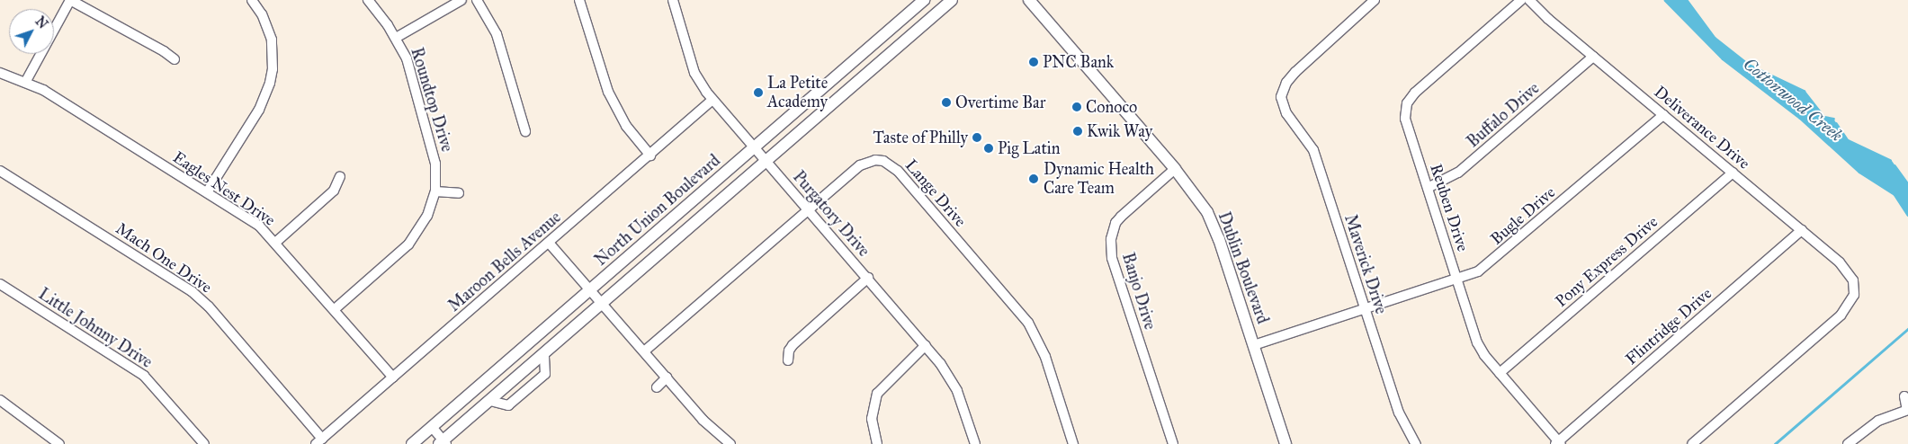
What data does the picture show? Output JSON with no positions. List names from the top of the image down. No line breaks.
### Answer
{"streets":{"main road":["North Union Boulevard","Dublin Boulevard"],"street":["Roundtop Drive","Buffalo Drive","Deliverance Drive","Eagles Nest Drive","Lange Drive","Reuben Drive","Purgatory Drive","Bugle Drive","Mach One Drive","Maroon Bells Avenue","Pony Express Drive","Maverick Drive","Banjo Drive","Flintridge Drive","Little Johnny Drive"]},"crossings":[["Roundtop Drive","Eagles Nest Drive"],["Buffalo Drive","Deliverance Drive"],["Buffalo Drive","Reuben Drive"],["Deliverance Drive","Bugle Drive"],["Deliverance Drive","Pony Express Drive"],["Deliverance Drive","Flintridge Drive"],["Eagles Nest Drive","Maroon Bells Avenue"],["Lange Drive","Purgatory Drive"],["Reuben Drive","Bugle Drive"],["Reuben Drive","Pony Express Drive"],["Reuben Drive","Flintridge Drive"],["North Union Boulevard","Purgatory Drive"],["Purgatory Drive","Maroon Bells Avenue"],["Bugle Drive","Maverick Drive"],["Bugle Drive","Dublin Boulevard"],["Mach One Drive","Maroon Bells Avenue"],["Dublin Boulevard","Banjo Drive"]],"water":["Cottonwood Creek"],"places":["PNC Bank","La Petite Academy","Overtime Bar","Conoco","Kwik Way","Taste of Philly","Pig Latin","Dynamic Health Care Team"],"north":"top right"}
